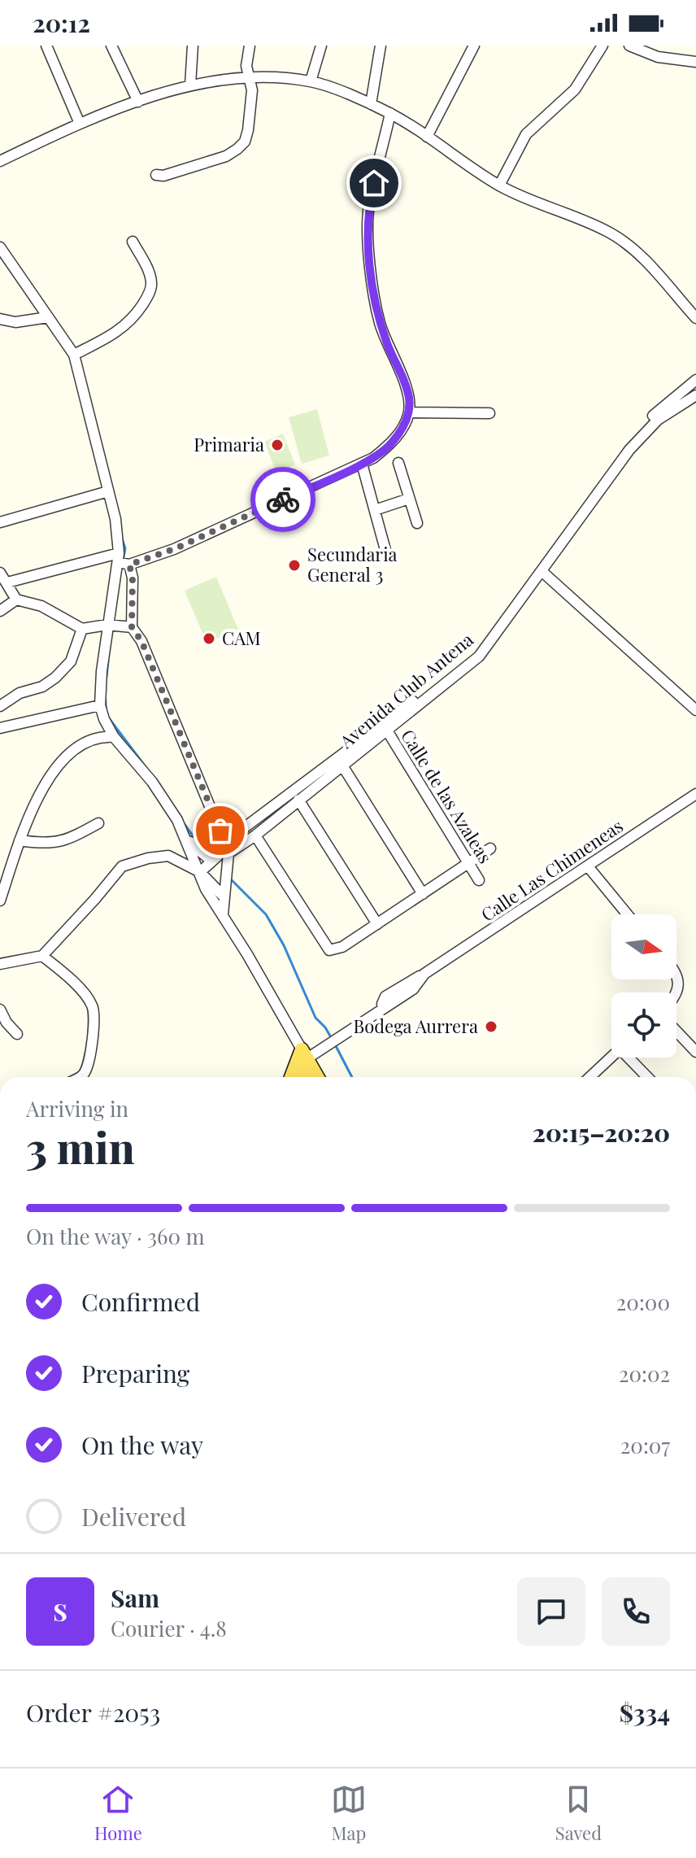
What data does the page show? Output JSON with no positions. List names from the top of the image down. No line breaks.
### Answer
{"streets":{"street":["Avenida Club Antena","Calle de las Azaleas","Calle Las Chimeneas"]},"crossings":[["Avenida Club Antena","Calle de las Azaleas"]],"places":["Primaria","Secundaria General 3","CAM","Bodega Aurrera"],"north":"right","page":{"status":"20:12","heading":["3 min","Arriving in","20:15–20:20"],"panel":["Sam","Courier · 4.8","Order #2053","$334"],"bar":"On the way · 360 m","list":[["Confirmed","20:00"],["Preparing","20:02"],["On the way","20:07"],"Delivered"],"round":"S","tabs":["Home","Map","Saved"]}}
